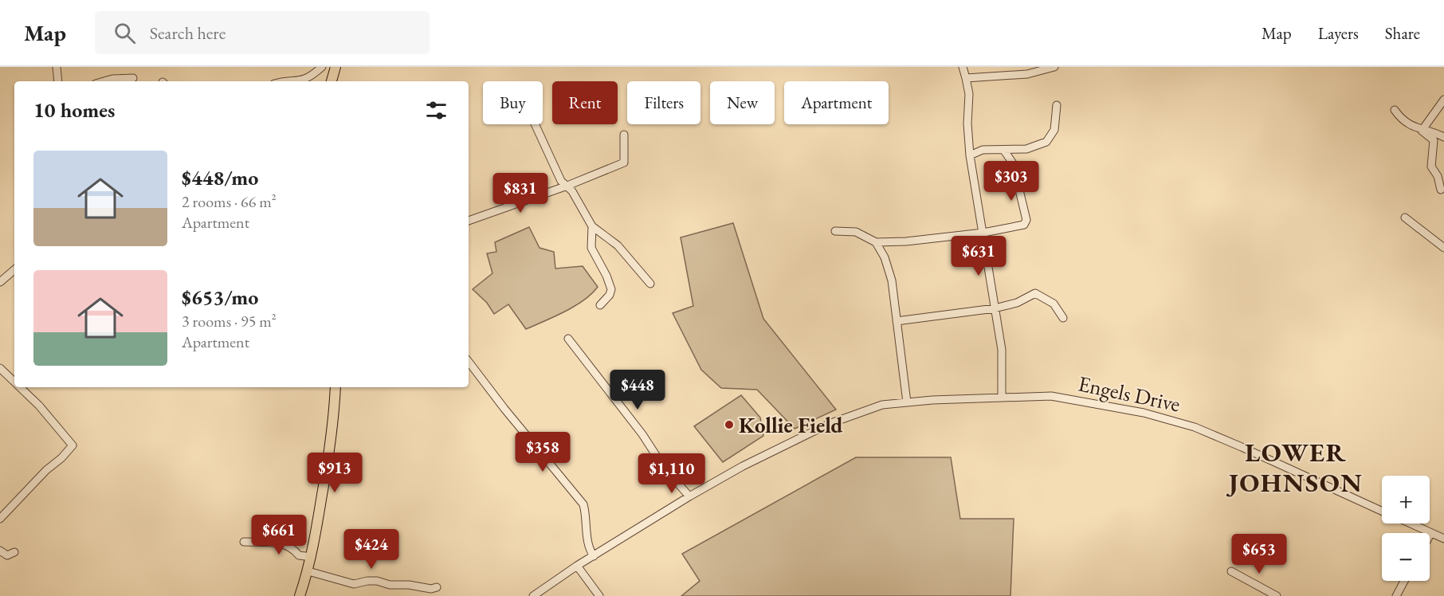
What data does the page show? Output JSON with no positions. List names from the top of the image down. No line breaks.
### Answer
{"streets":{"street":["Engels Drive"]},"districts":["LOWER JOHNSON"],"places":["Kollie Field"],"page":{"header":"Map","search":"Search here","nav":["Map","Layers","Share"],"chip":["Buy","Rent","Filters","New","Apartment"],"heading":"10 homes","list":[{"name":"$448/mo","note":"2 rooms · 66 m² · Apartment"},{"name":"$653/mo","note":"3 rooms · 95 m² · Apartment"}],"price":["$303","$831","$631","$448","$358","$913","$1,110","$661","$424","$653"],"map_buttons":["+","−"]}}
